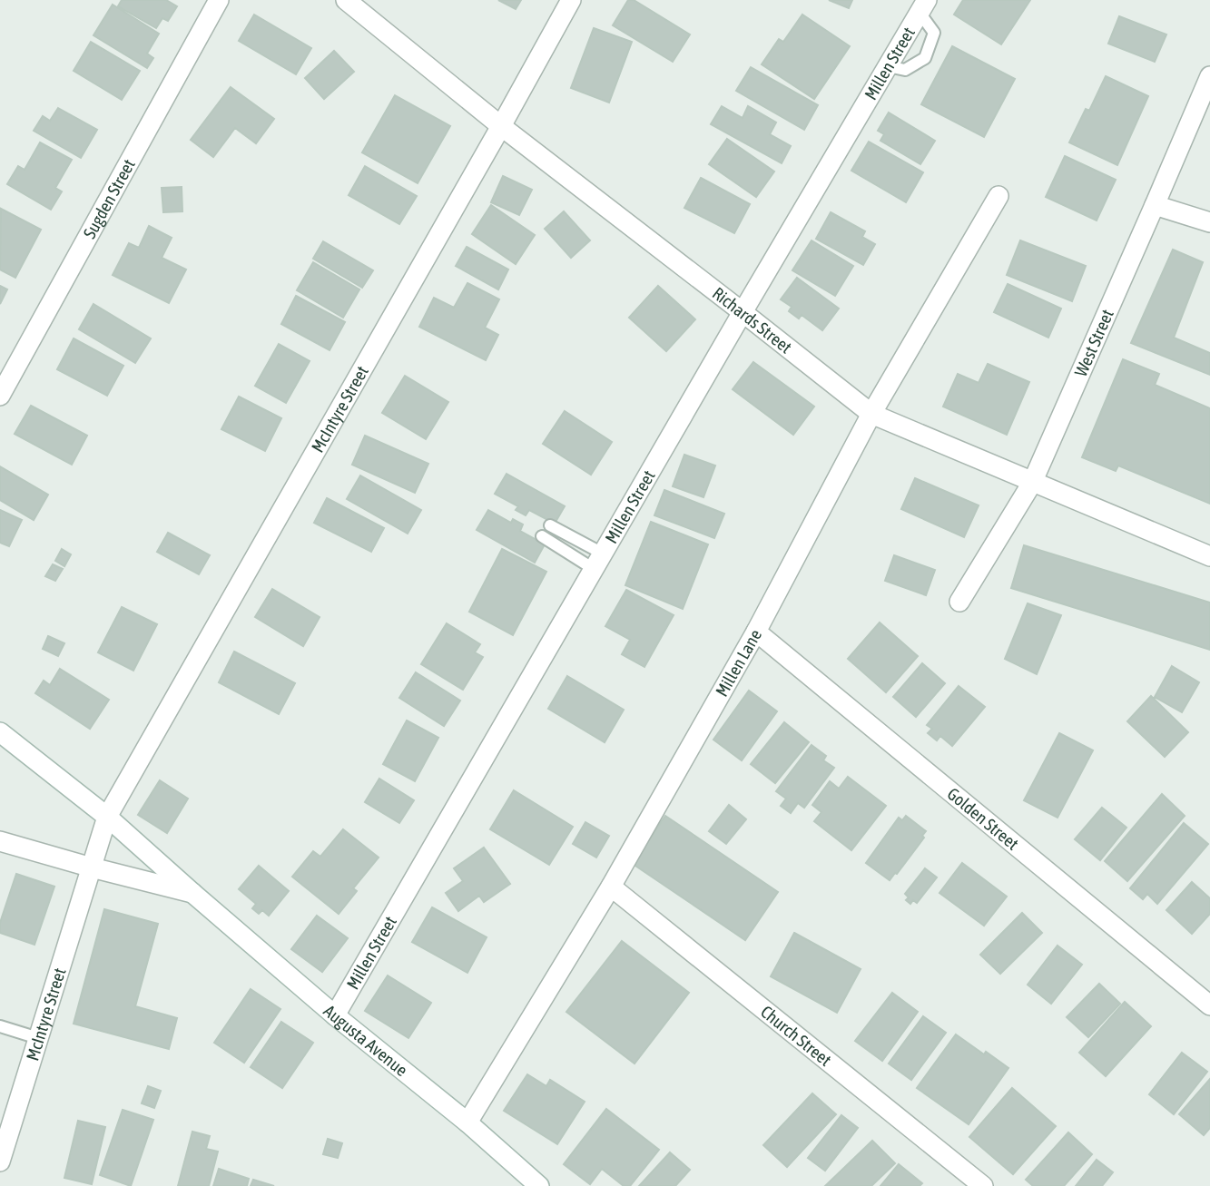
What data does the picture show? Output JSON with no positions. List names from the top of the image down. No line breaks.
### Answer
{"streets":{"street":["Millen Street","Sugden Street","Richards Street","West Street","McIntyre Street","Millen Lane","Golden Street","Church Street","Augusta Avenue"]},"crossings":[["Millen Street","Richards Street"],["Millen Street","Augusta Avenue"],["Richards Street","West Street"],["Richards Street","McIntyre Street"],["Richards Street","Millen Lane"],["McIntyre Street","Augusta Avenue"],["Millen Lane","Golden Street"],["Millen Lane","Church Street"],["Millen Lane","Augusta Avenue"]]}
